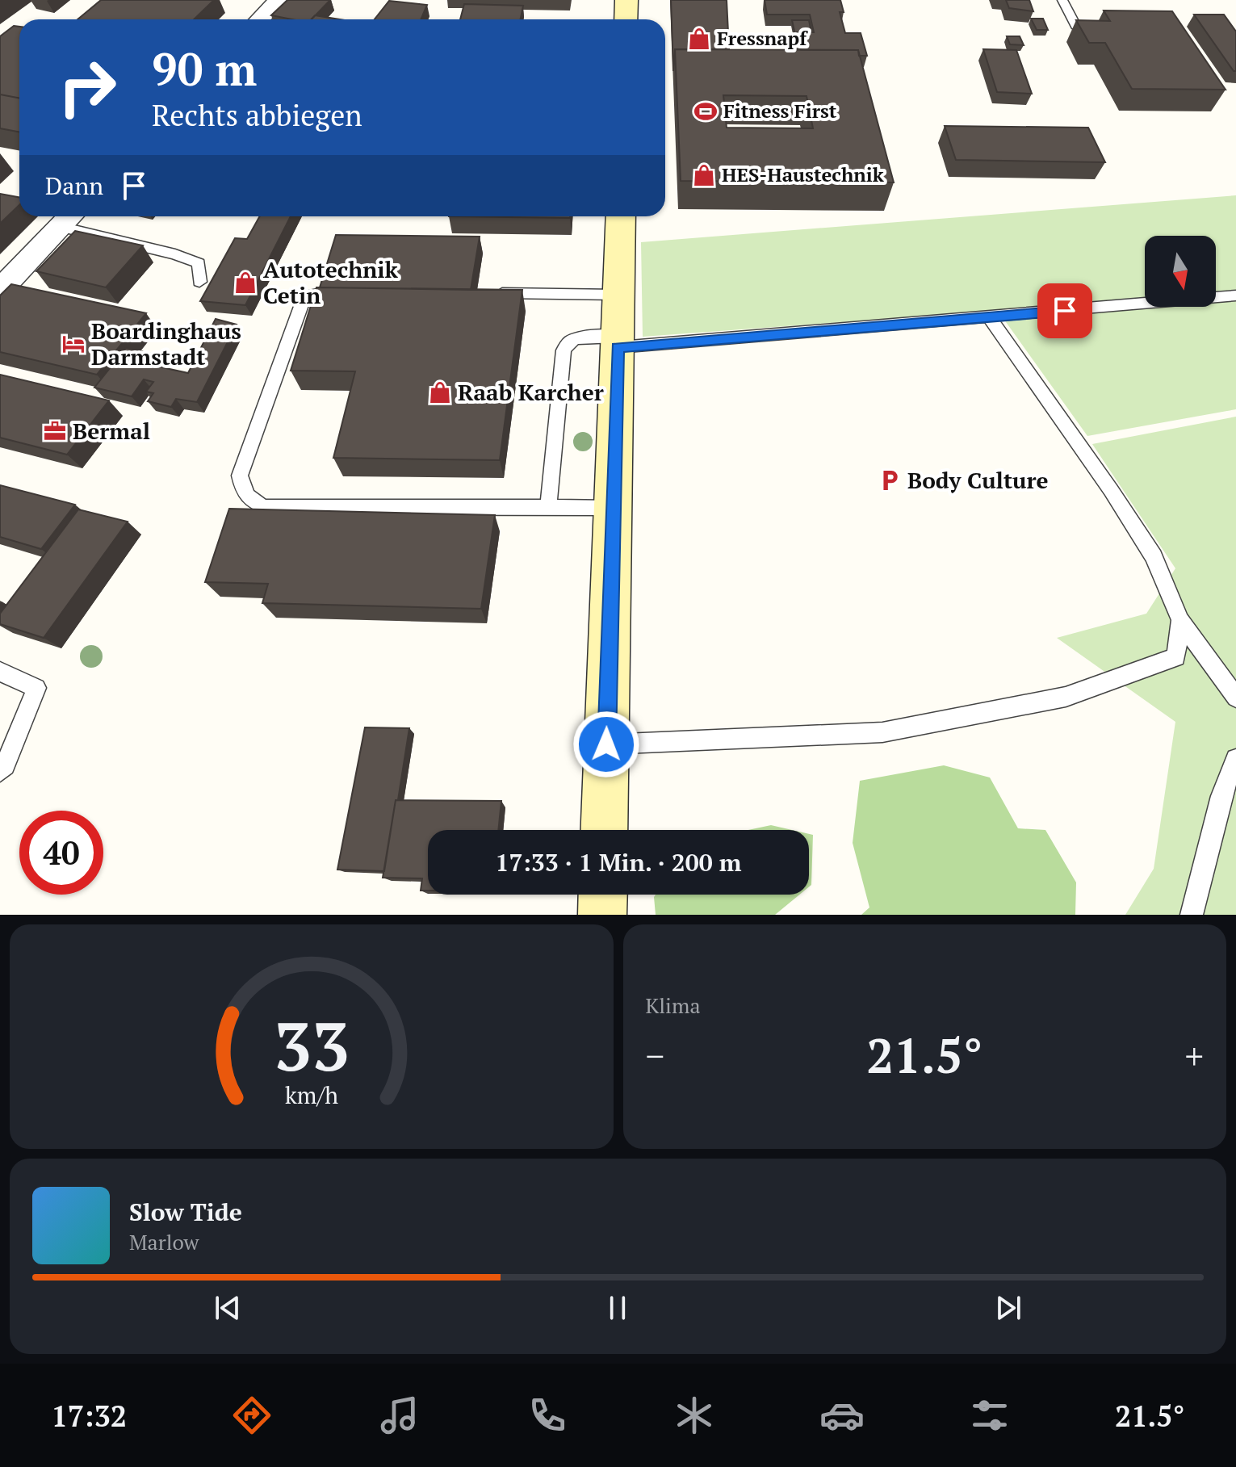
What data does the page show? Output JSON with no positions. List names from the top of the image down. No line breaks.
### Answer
{"places":{"shop":["Fressnapf","HES-Haustechnik","Autotechnik Cetin","Raab Karcher"],"sports":["Fitness First"],"hotel":["Boardinghaus Darmstadt"],"office":["Bermal"],"parking":["Body Culture"]},"north":"bottom","page":{"turn":["90 m","Rechts abbiegen"],"then":"Dann","limit":"40","trip":"17:33 · 1 Min. · 200 m","tile":"Klima","heat":["−","21.5°","+"],"song":["Slow Tide","Marlow"],"tabs":["17:32","21.5°"],"gauge":["33","km/h"]}}
